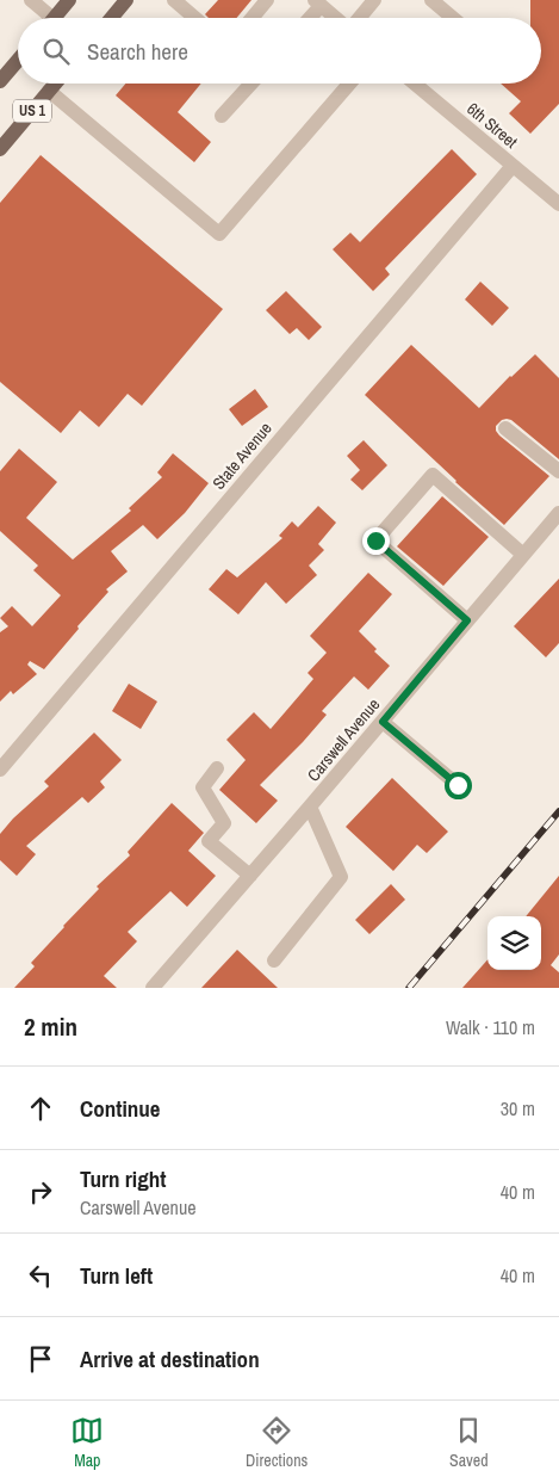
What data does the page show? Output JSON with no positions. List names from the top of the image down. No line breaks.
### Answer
{"streets":{"main road":["US 1"],"street":["6th Street","State Avenue","Carswell Avenue"]},"crossings":[["6th Street","State Avenue"]],"page":{"search":"Search here","heading":["2 min","Walk · 110 m"],"list":[["Continue","30 m"],["Turn right","Carswell Avenue","40 m"],["Turn left","40 m"],"Arrive at destination"],"nav":["Map","Directions","Saved"]}}
